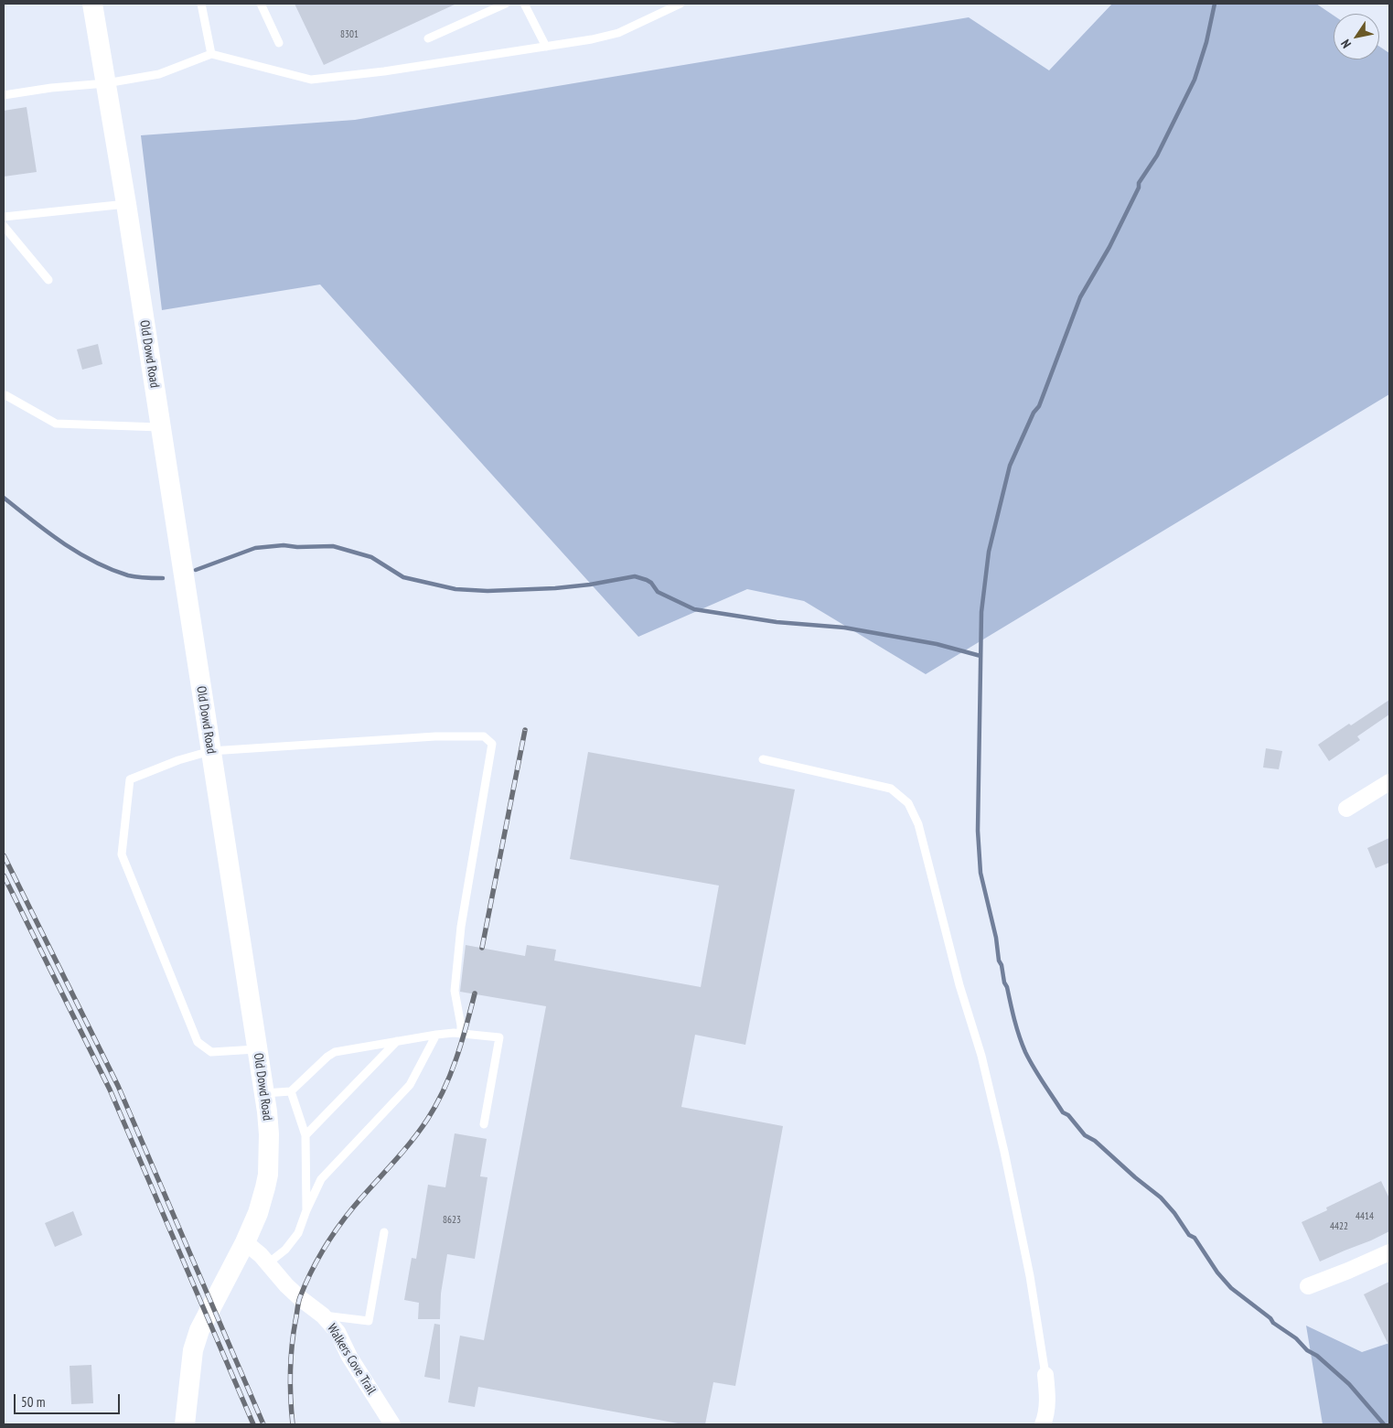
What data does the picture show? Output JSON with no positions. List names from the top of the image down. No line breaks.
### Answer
{"streets":{"street":["Old Dowd Road","Walkers Cove Trail"]},"crossings":[["Old Dowd Road","Walkers Cove Trail"]],"house_numbers":["8301","4414","8623","4422"],"scale_bar":"50 m","north":"bottom left"}
